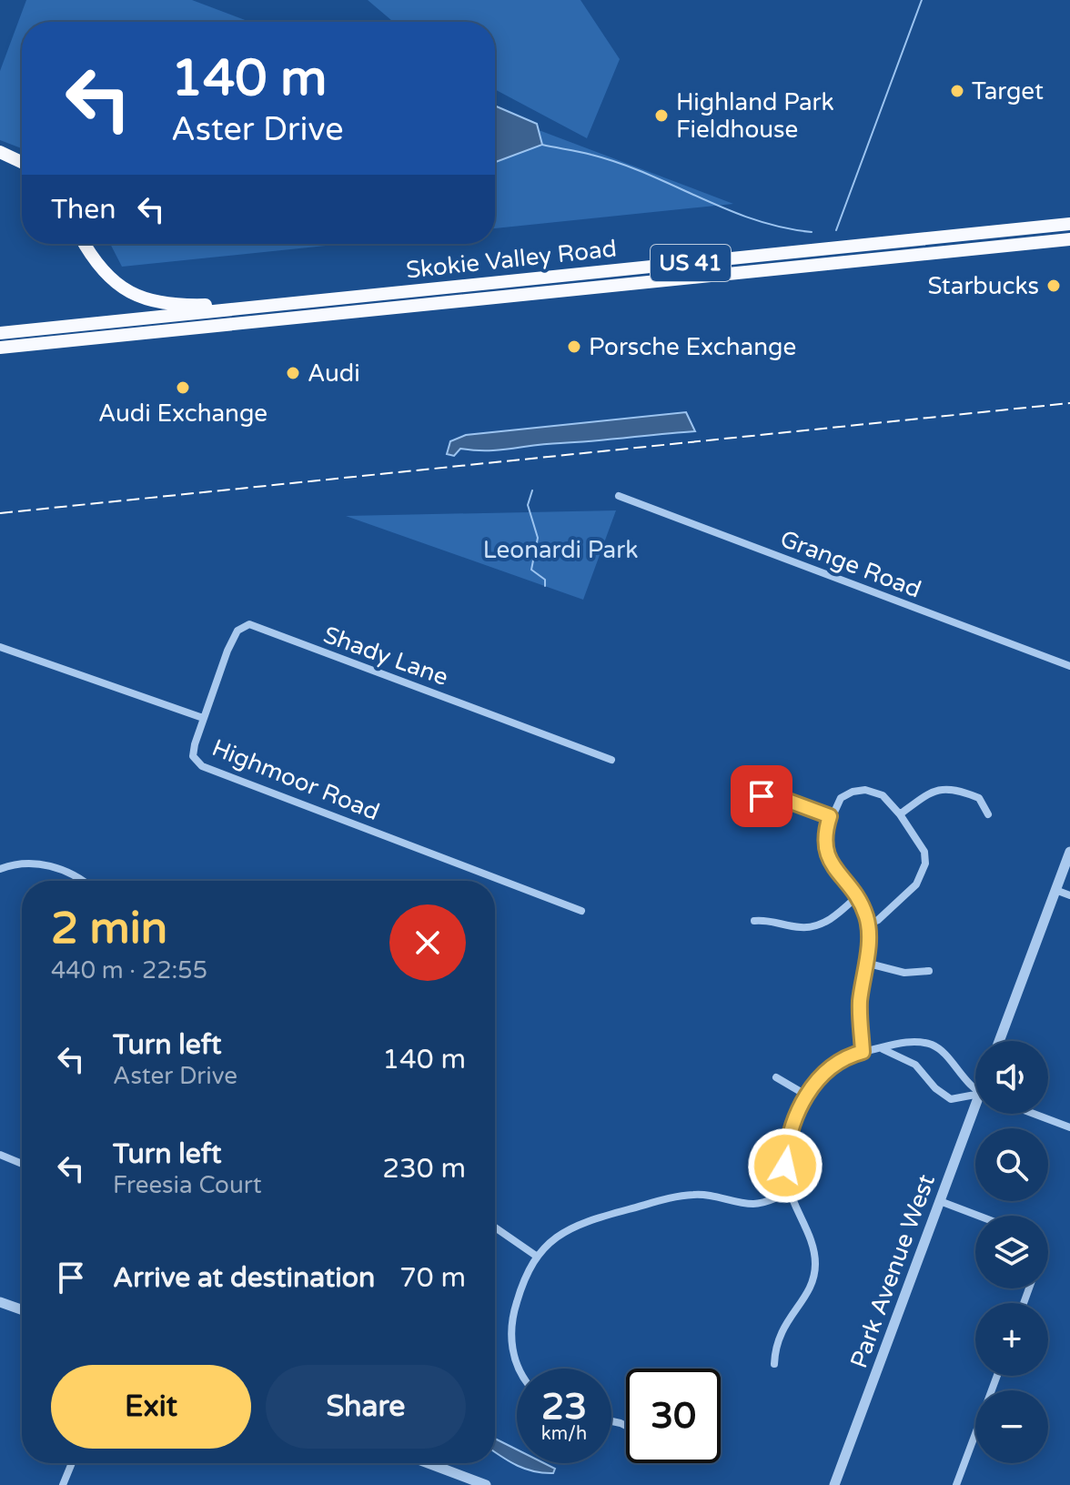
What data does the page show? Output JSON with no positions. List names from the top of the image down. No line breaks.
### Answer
{"streets":{"highway":["Skokie Valley Road","US 41"],"street":["Grange Road","Shady Lane","Highmoor Road","Park Avenue West"]},"crossings":[["Shady Lane","Highmoor Road"]],"parks":["Leonardi Park"],"places":["Target","Highland Park Fieldhouse","Starbucks","Porsche Exchange","Audi","Audi Exchange"],"page":{"turn":["140 m","Aster Drive"],"then":"Then","heading":["2 min","440 m · 22:55"],"list":[{"name":"Turn left","note":"Aster Drive","value":"140 m"},{"name":"Turn left","note":"Freesia Court","value":"230 m"},{"name":"Arrive at destination","value":"70 m"}],"map_buttons":["+","−"],"buttons":["Exit","Share"],"speed":"23 km/h","limit":"30"}}
